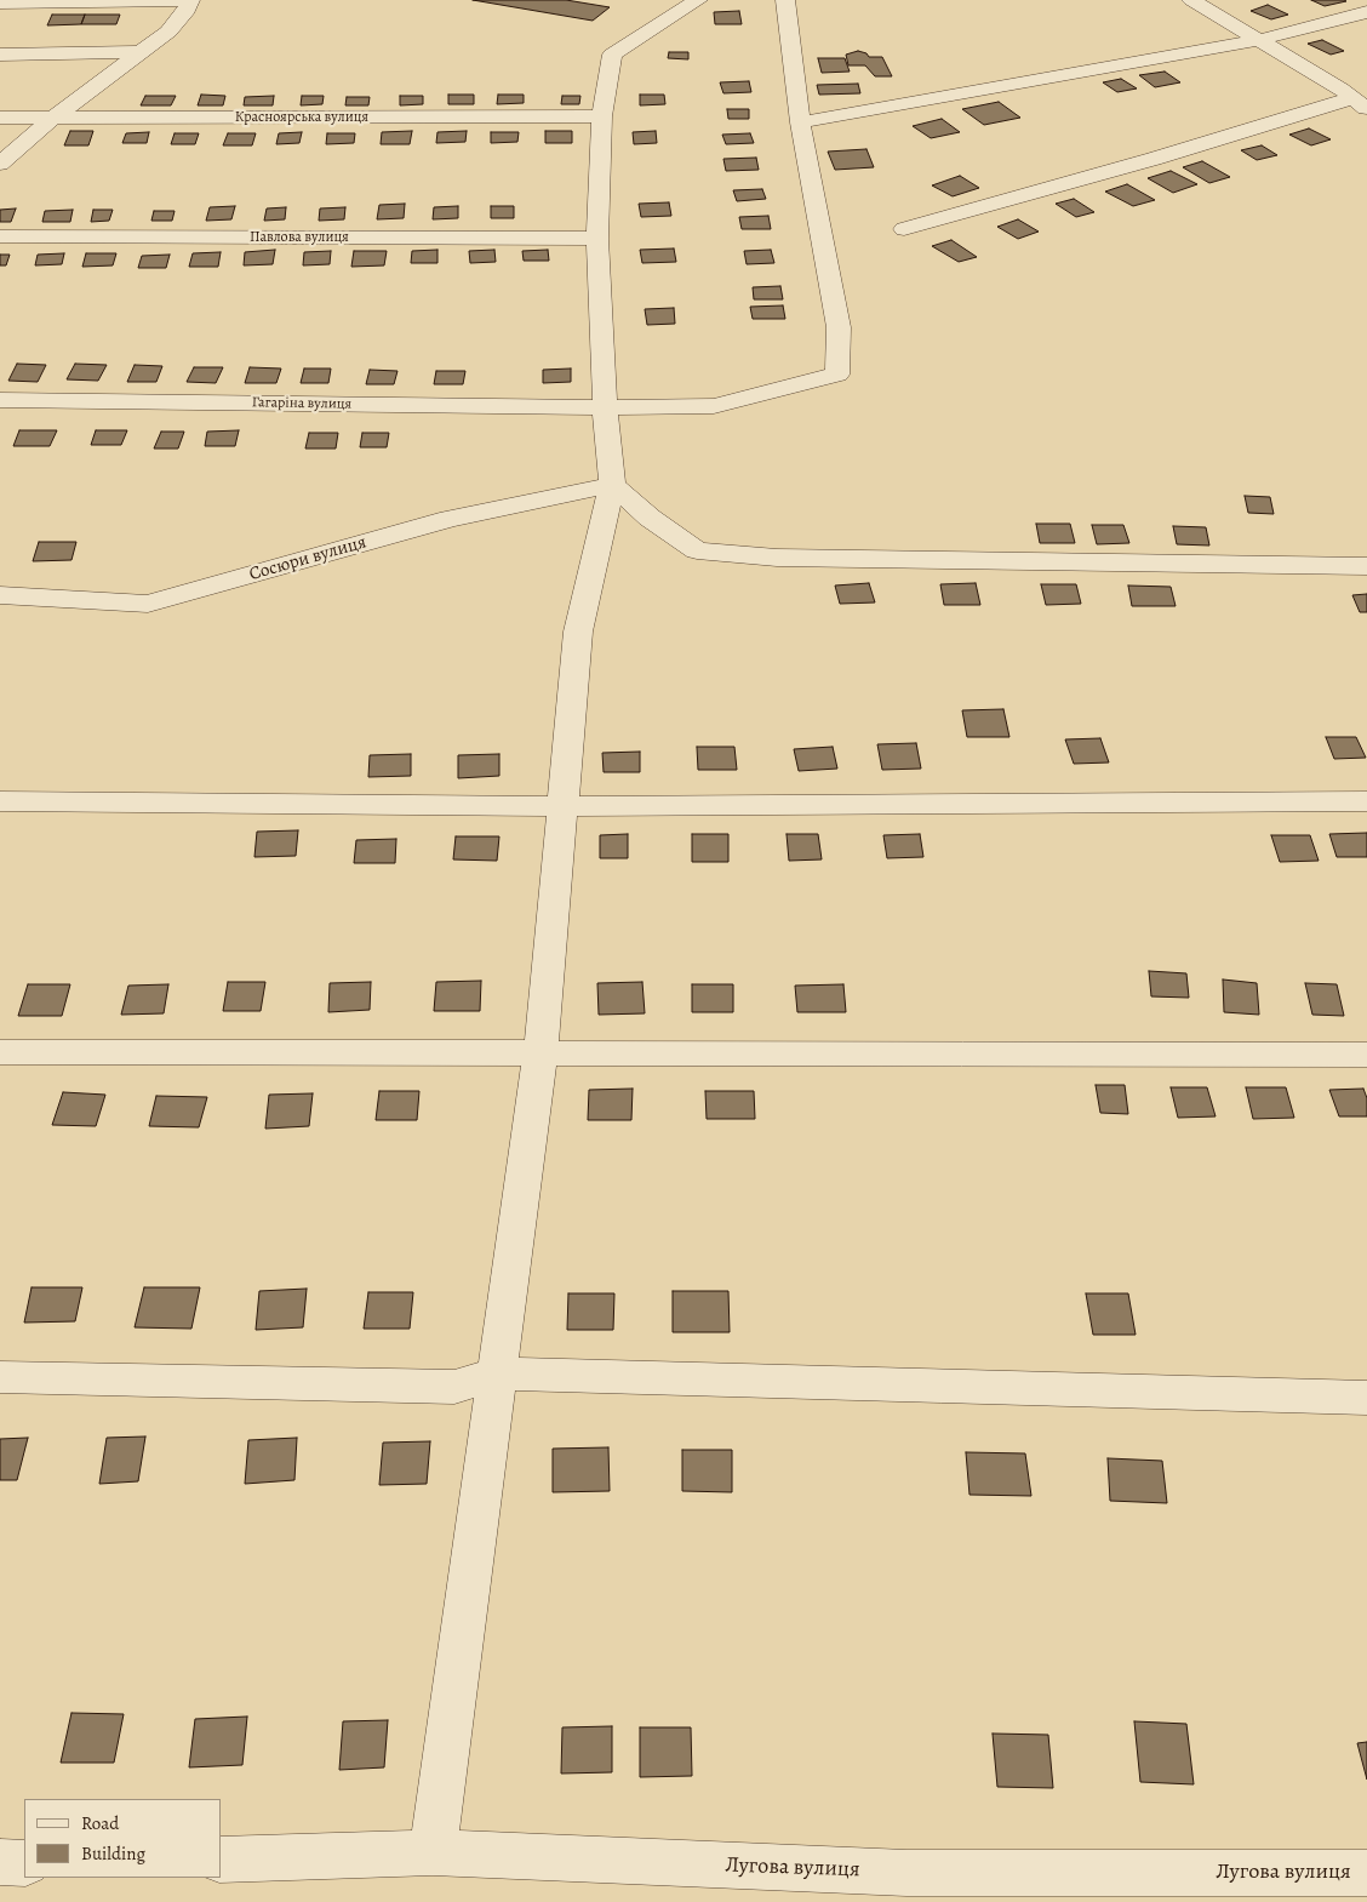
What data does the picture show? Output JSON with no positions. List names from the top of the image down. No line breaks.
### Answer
{"streets":{"street":["Красноярська вулиця","Павлова вулиця","Гагаріна вулиця","Сосюри вулиця","Лугова вулиця"]},"legend":["Road","Building"]}
